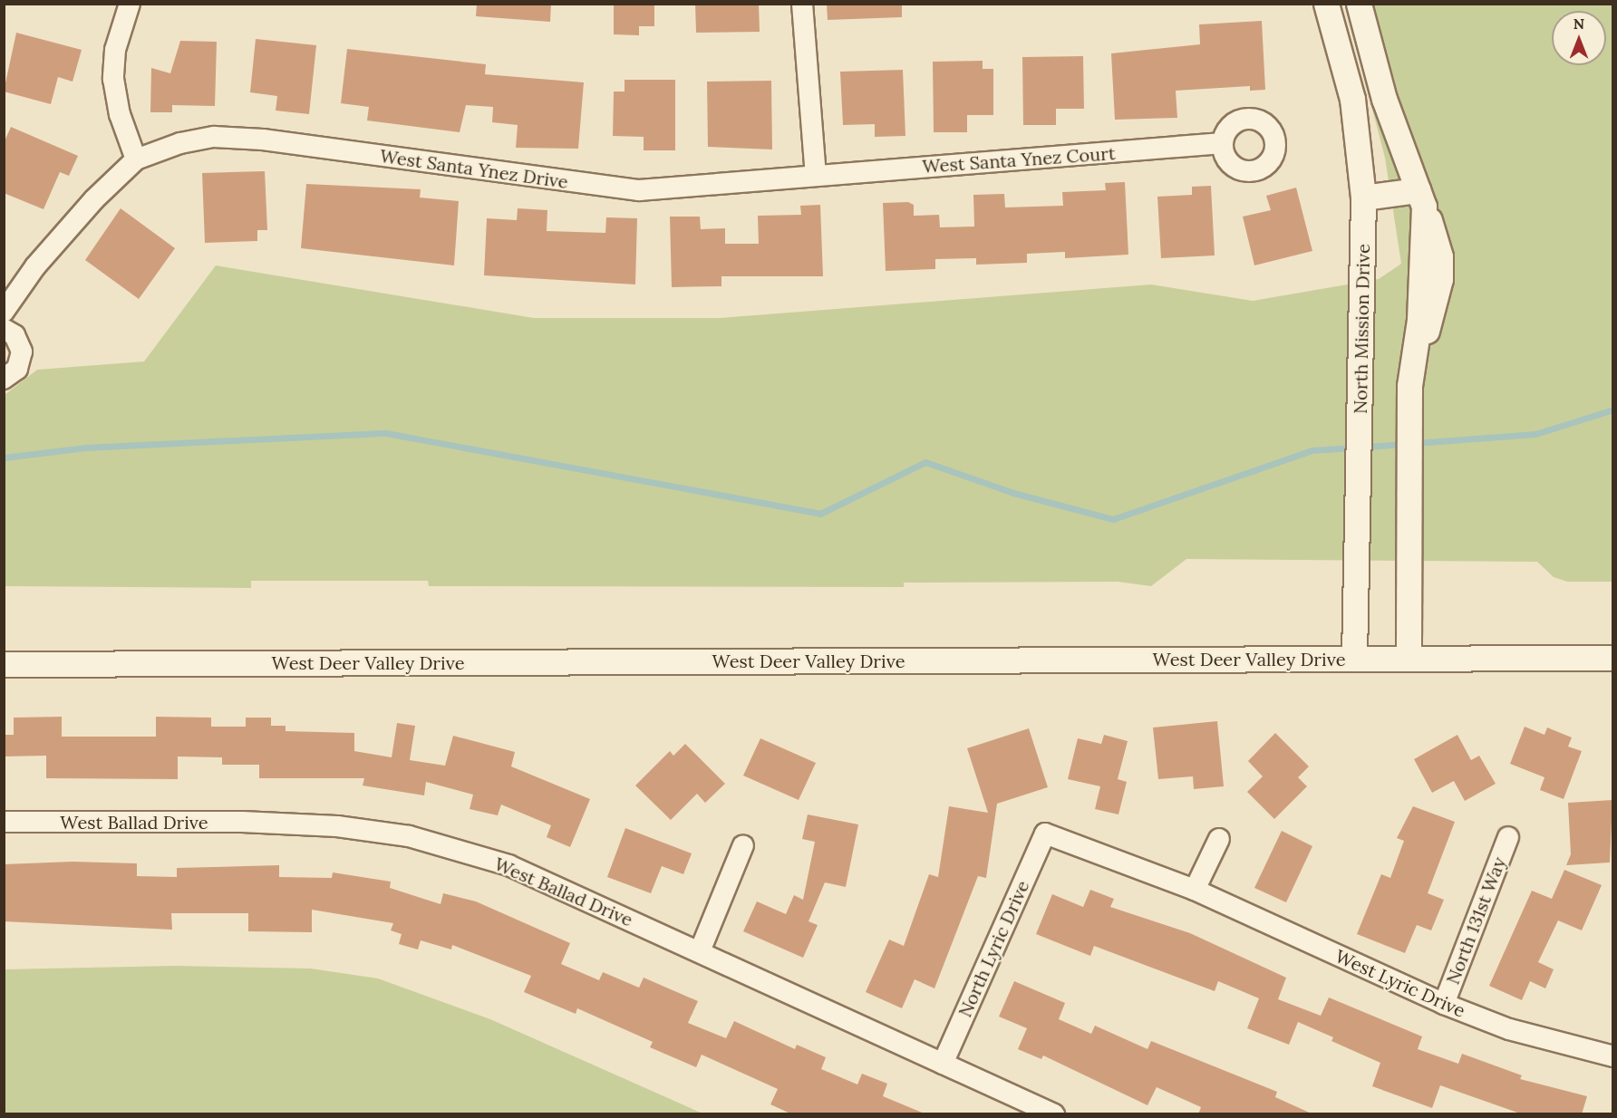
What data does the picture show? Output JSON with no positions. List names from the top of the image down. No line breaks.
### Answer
{"streets":{"street":["West Santa Ynez Court","West Santa Ynez Drive","North Mission Drive","West Deer Valley Drive","West Ballad Drive","North 131st Way","North Lyric Drive","West Lyric Drive"]},"crossings":[["West Santa Ynez Court","West Santa Ynez Drive"],["North Mission Drive","West Deer Valley Drive"],["West Ballad Drive","North Lyric Drive"],["North 131st Way","West Lyric Drive"],["North Lyric Drive","West Lyric Drive"]],"north":"top"}
